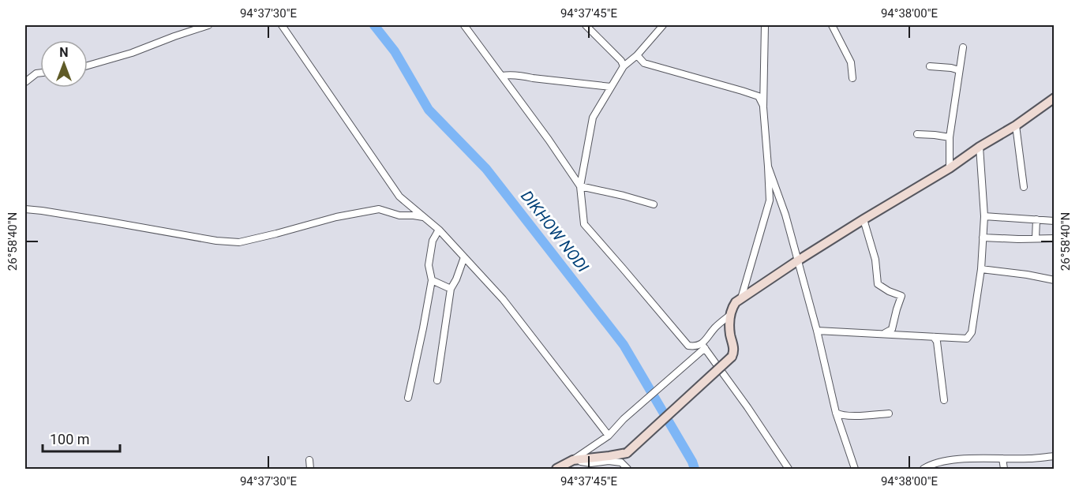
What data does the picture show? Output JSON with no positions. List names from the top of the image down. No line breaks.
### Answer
{"water":["DIKHOW NODI"],"scale_bar":"100 m","north":"top","coordinates":["94°37'30\"E","94°37'45\"E","94°38'00\"E","26°58'40\"N"]}
